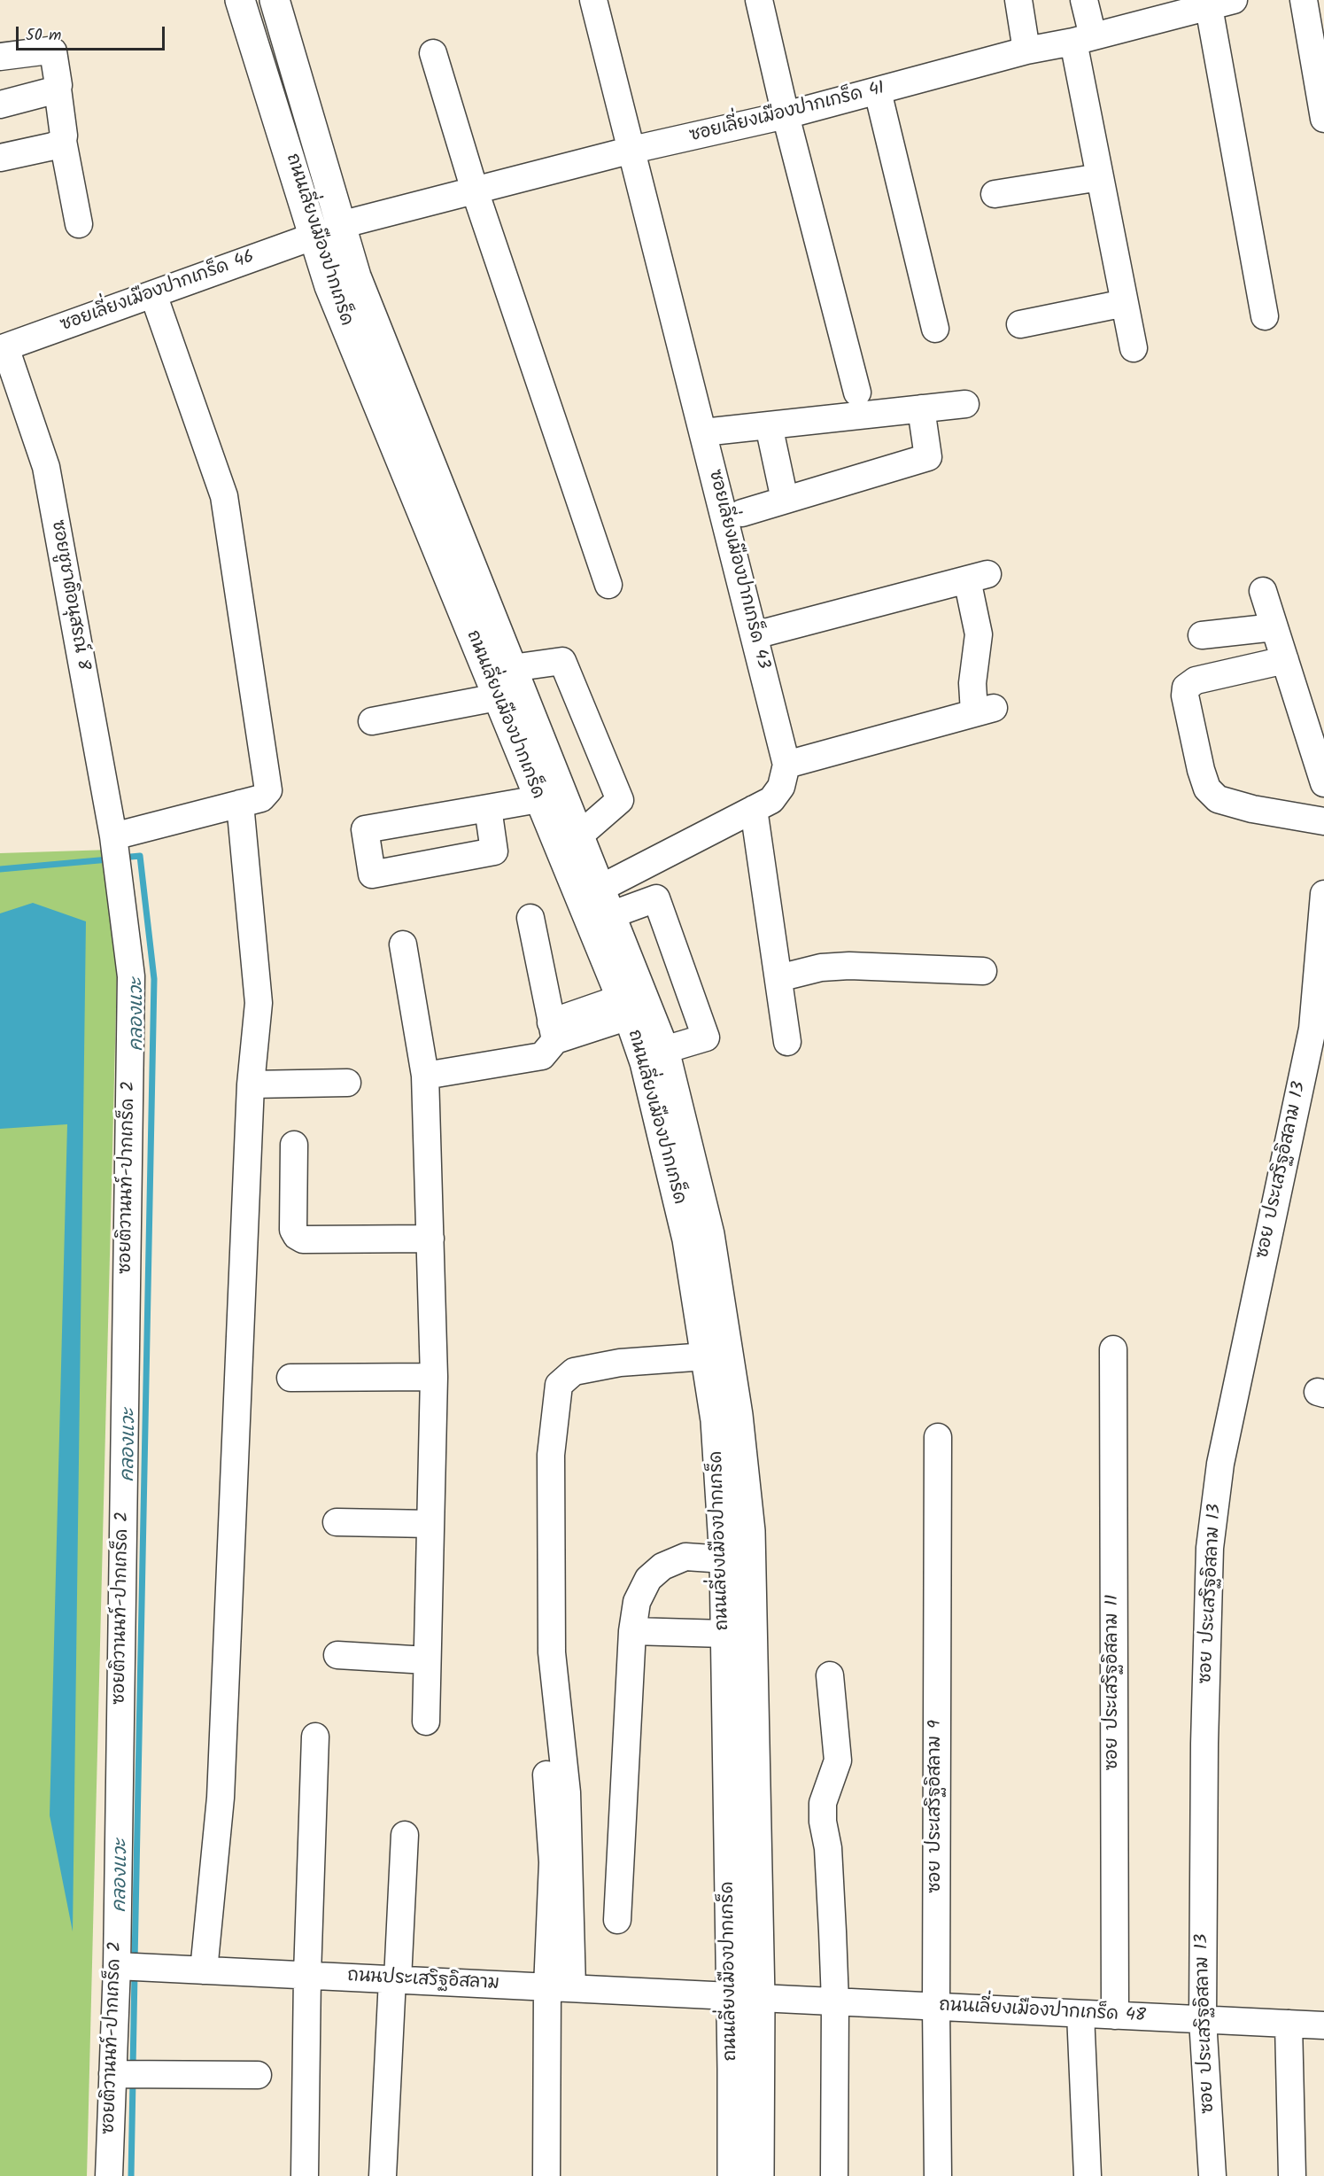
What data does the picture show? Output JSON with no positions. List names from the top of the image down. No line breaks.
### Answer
{"streets":{"main road":["ถนนเลี่ยงเมืองปากเกร็ด"],"street":["ซอยเลี่ยงเมืองปากเกร็ด 41","ซอยเลี่ยงเมืองปากเกร็ด 46","ซอยเลี่ยงเมืองปากเกร็ด 43","ซอยชูชาติอนุสรณ์ 8","ซอย ประเสริฐอิสลาม 13","ซอยติวานนท์-ปากเกร็ด 2","ซอย ประเสริฐอิสลาม 11","ซอย ประเสริฐอิสลาม 9","ถนนประเสริฐอิสลาม","ถนนเลี่ยงเมืองปากเกร็ด 48"]},"crossings":[["ซอยเลี่ยงเมืองปากเกร็ด 41","ถนนเลี่ยงเมืองปากเกร็ด"],["ซอยเลี่ยงเมืองปากเกร็ด 41","ซอยเลี่ยงเมืองปากเกร็ด 46"],["ซอยเลี่ยงเมืองปากเกร็ด 41","ซอยเลี่ยงเมืองปากเกร็ด 43"],["ถนนเลี่ยงเมืองปากเกร็ด","ซอยเลี่ยงเมืองปากเกร็ด 46"],["ถนนเลี่ยงเมืองปากเกร็ด","ถนนประเสริฐอิสลาม"],["ถนนเลี่ยงเมืองปากเกร็ด","ถนนเลี่ยงเมืองปากเกร็ด 48"],["ซอยเลี่ยงเมืองปากเกร็ด 46","ซอยชูชาติอนุสรณ์ 8"],["ซอยชูชาติอนุสรณ์ 8","ซอยติวานนท์-ปากเกร็ด 2"],["ซอย ประเสริฐอิสลาม 13","ถนนเลี่ยงเมืองปากเกร็ด 48"],["ซอยติวานนท์-ปากเกร็ด 2","ถนนประเสริฐอิสลาม"],["ซอย ประเสริฐอิสลาม 11","ถนนเลี่ยงเมืองปากเกร็ด 48"],["ซอย ประเสริฐอิสลาม 9","ถนนเลี่ยงเมืองปากเกร็ด 48"]],"water":["คลองแวะ"],"scale_bar":"50 m"}
